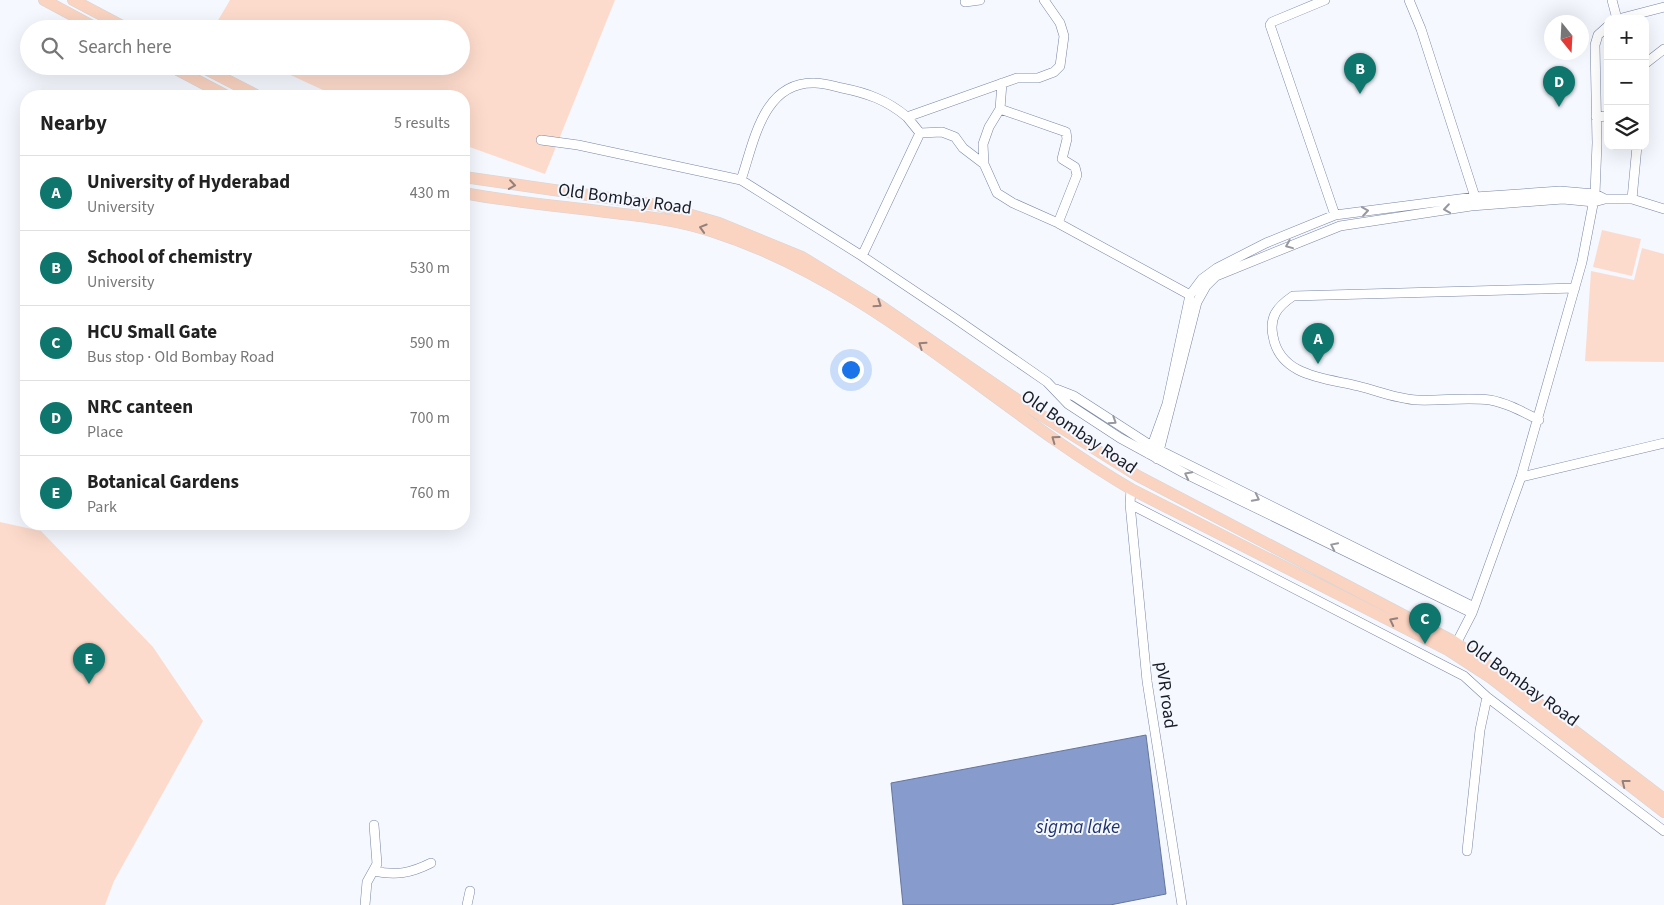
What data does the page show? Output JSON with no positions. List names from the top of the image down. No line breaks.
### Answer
{"streets":{"main road":["Old Bombay Road"],"street":["pVR road"]},"crossings":[["Old Bombay Road","pVR road"]],"water":["sigma lake"],"north":"bottom","page":{"map_buttons":["+","−"],"search":"Search here","pins":["B","D","A","C","E"],"heading":["Nearby","5 results"],"list":[{"mark":"A","name":"University of Hyderabad","note":"University","value":"430 m"},{"mark":"B","name":"School of chemistry","note":"University","value":"530 m"},{"mark":"C","name":"HCU Small Gate","note":"Bus stop · Old Bombay Road","value":"590 m"},{"mark":"D","name":"NRC canteen","note":"Place","value":"700 m"},{"mark":"E","name":"Botanical Gardens","note":"Park","value":"760 m"}]}}
